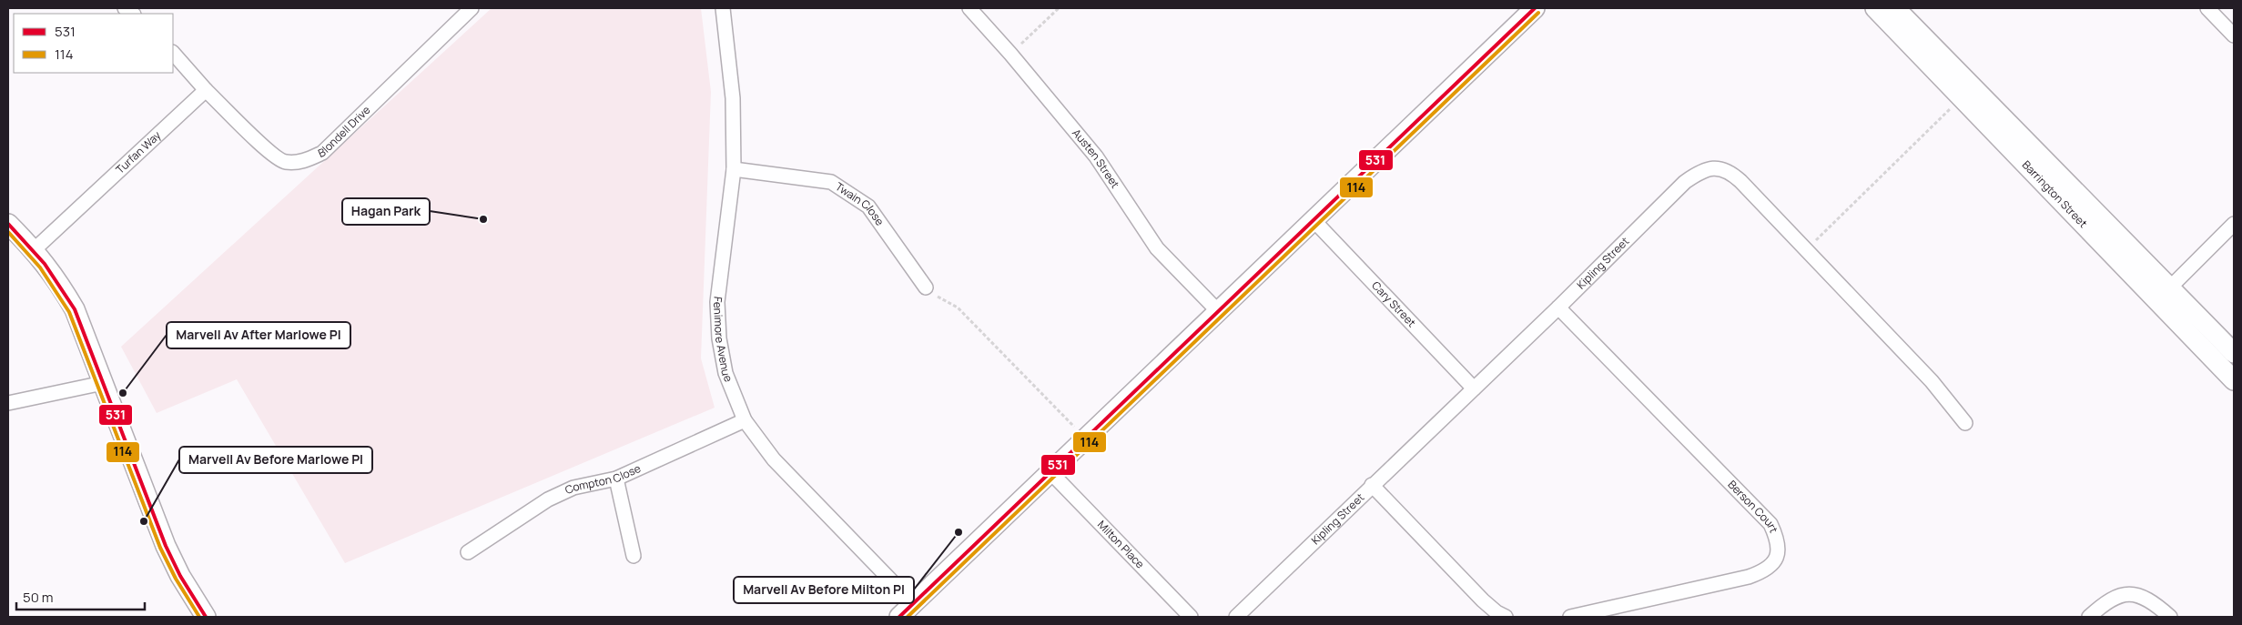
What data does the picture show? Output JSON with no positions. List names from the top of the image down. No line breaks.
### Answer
{"streets":{"street":["Blondell Drive","Turfan Way","Austen Street","Barrington Street","Twain Close","Kipling Street","Cary Street","Fenimore Avenue","Compton Close","Berson Court","Milton Place"]},"crossings":[["Blondell Drive","Turfan Way"],["Twain Close","Fenimore Avenue"],["Kipling Street","Cary Street"],["Kipling Street","Berson Court"],["Fenimore Avenue","Compton Close"]],"places":["Hagan Park","Marvell Av After Marlowe Pl","Marvell Av Before Marlowe Pl","Marvell Av Before Milton Pl"],"lines":["transit line 531","transit line 114"],"legend":["531","114"],"scale_bar":"50 m"}
